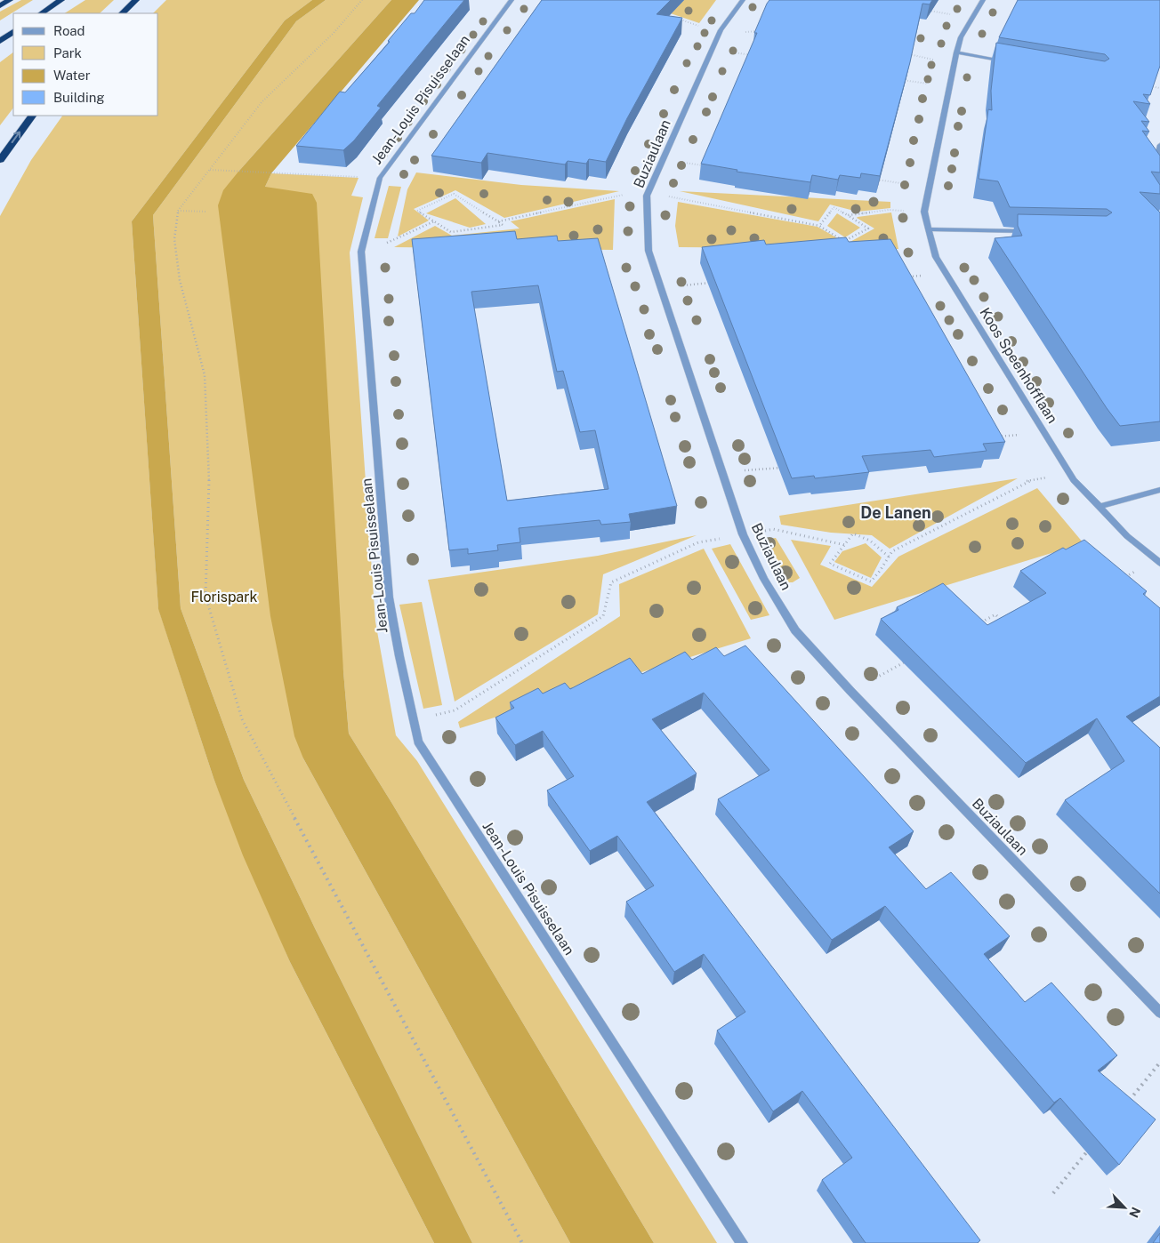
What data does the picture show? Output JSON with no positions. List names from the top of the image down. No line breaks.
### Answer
{"streets":{"street":["Jean-Louis Pisuisselaan","Buziaulaan","Koos Speenhofflaan"]},"districts":["De Lanen"],"parks":["Florispark"],"legend":["Road","Park","Water","Building"],"north":"bottom right"}
